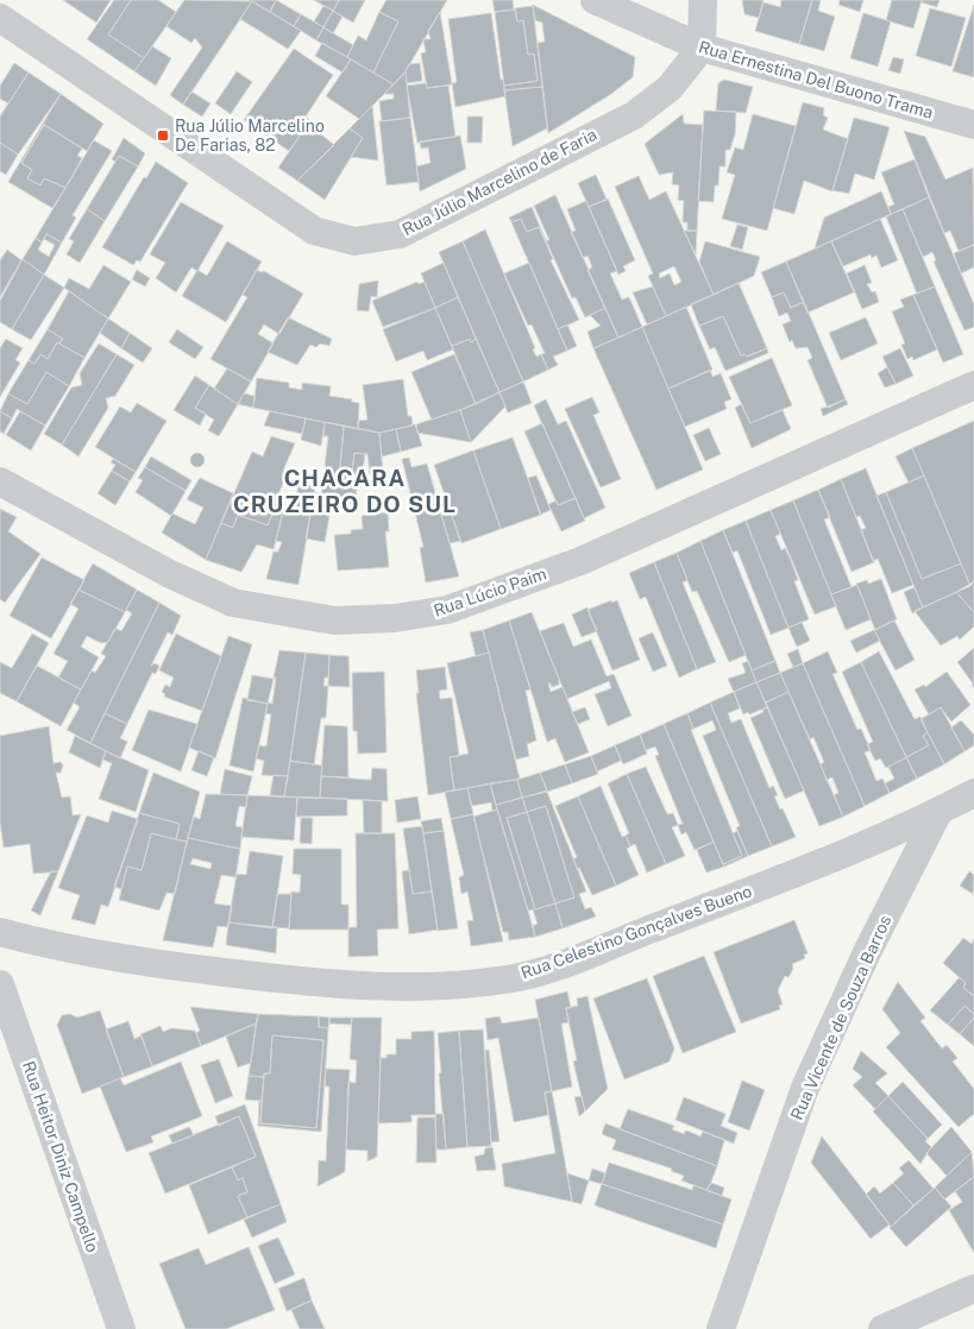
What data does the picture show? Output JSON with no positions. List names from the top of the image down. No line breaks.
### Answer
{"streets":{"street":["Rua Ernestina Del Buono Trama","Rua Júlio Marcelino de Faria","Rua Lúcio Paim","Rua Celestino Gonçalves Bueno","Rua Vicente de Souza Barros","Rua Heitor Diniz Campello"]},"crossings":[["Rua Ernestina Del Buono Trama","Rua Júlio Marcelino de Faria"],["Rua Celestino Gonçalves Bueno","Rua Vicente de Souza Barros"]],"districts":["CHACARA CRUZEIRO DO SUL"],"places":{"transit":["Rua Júlio Marcelino De Farias, 82"]}}
